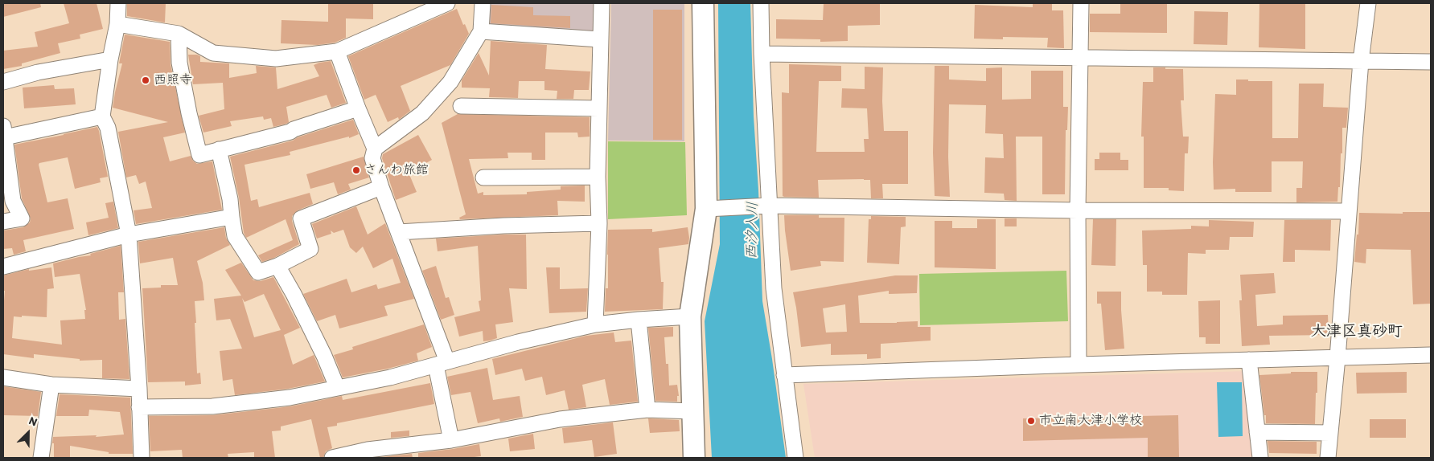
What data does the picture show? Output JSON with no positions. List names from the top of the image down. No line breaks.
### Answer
{"districts":["大津区真砂町"],"water":["西汐入川"],"places":["西照寺","さんわ旅館","市立南大津小学校"],"north":"top right"}
